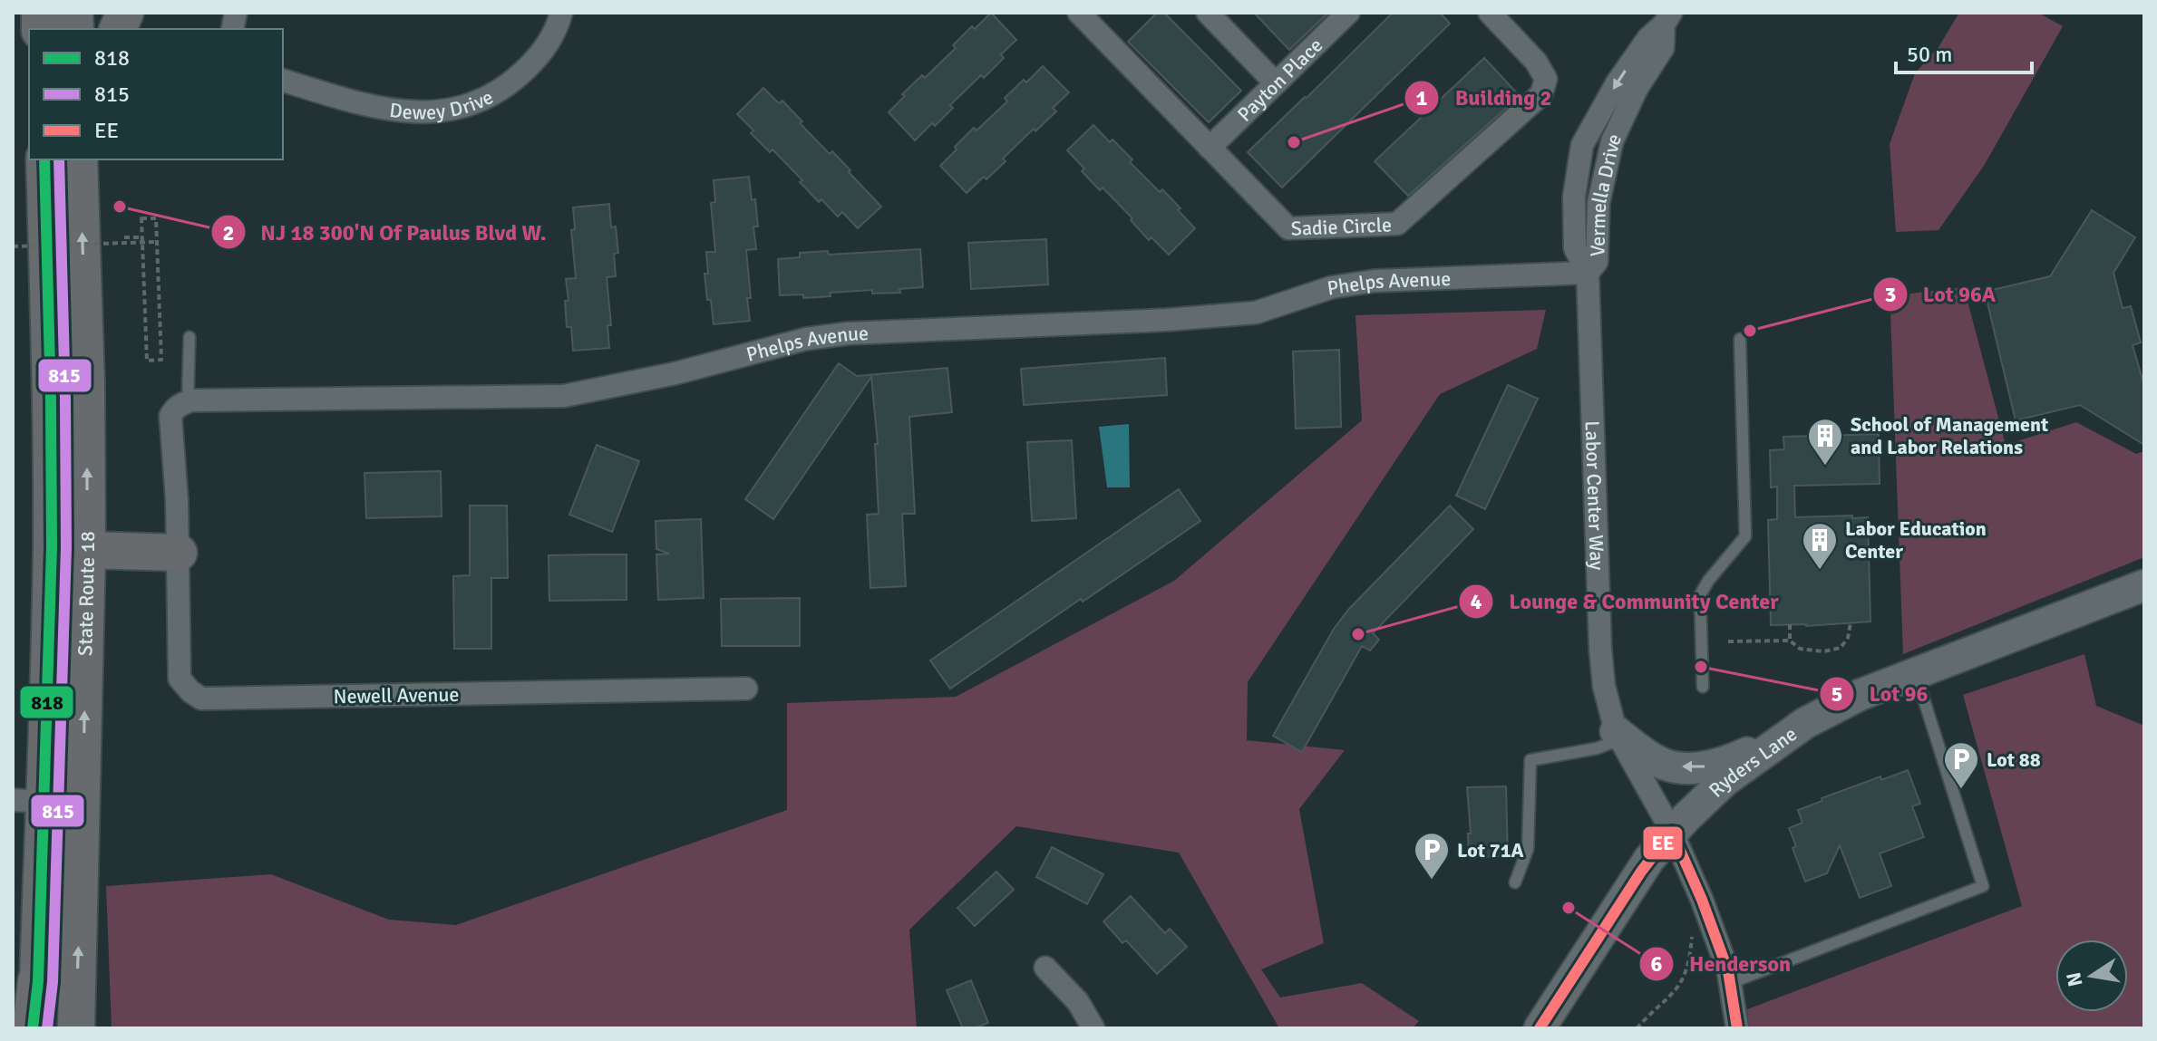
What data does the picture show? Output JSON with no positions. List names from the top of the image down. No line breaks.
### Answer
{"streets":{"highway":["State Route 18"],"main road":["Ryders Lane"],"street":["Payton Place","Dewey Drive","Vermella Drive","Sadie Circle","Phelps Avenue","Labor Center Way","Newell Avenue"]},"crossings":[["Payton Place","Sadie Circle"],["Vermella Drive","Phelps Avenue"],["Vermella Drive","Labor Center Way"],["Phelps Avenue","Labor Center Way"],["Labor Center Way","Ryders Lane"]],"places":{"other":["Building 2","NJ 18 300'N Of Paulus Blvd W.","Lot 96A","Lounge & Community Center","Lot 96","Henderson"],"building":["School of Management and Labor Relations","Labor Education Center"],"parking":["Lot 88","Lot 71A"]},"lines":["transit line 818","transit line 815","transit line EE"],"legend":["818","815","EE"],"scale_bar":"50 m","north":"left"}
